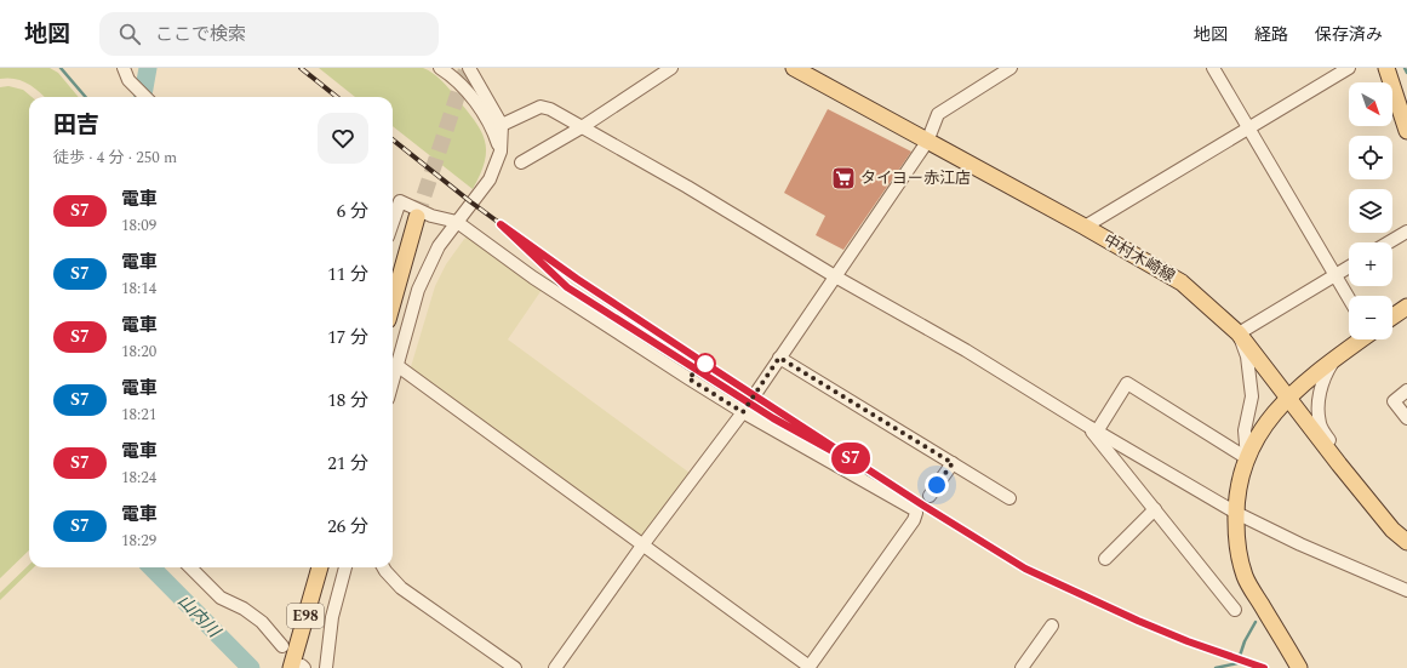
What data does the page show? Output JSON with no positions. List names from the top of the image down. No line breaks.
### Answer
{"streets":{"main road":["中村木崎線","E98"]},"water":["山内川"],"places":{"supermarket":["タイヨー赤江店"]},"north":"bottom right","page":{"header":"地図","search":"ここで検索","nav":["地図","経路","保存済み"],"on_map":"S7","map_buttons":["+","−"],"heading":["田吉","徒歩 · 4 分 · 250 m"],"list":[{"mark":"S7","name":"電車","note":"18:09","value":"6 分"},{"mark":"S7","name":"電車","note":"18:14","value":"11 分"},{"mark":"S7","name":"電車","note":"18:20","value":"17 分"},{"mark":"S7","name":"電車","note":"18:21","value":"18 分"},{"mark":"S7","name":"電車","note":"18:24","value":"21 分"},{"mark":"S7","name":"電車","note":"18:29","value":"26 分"}]}}
